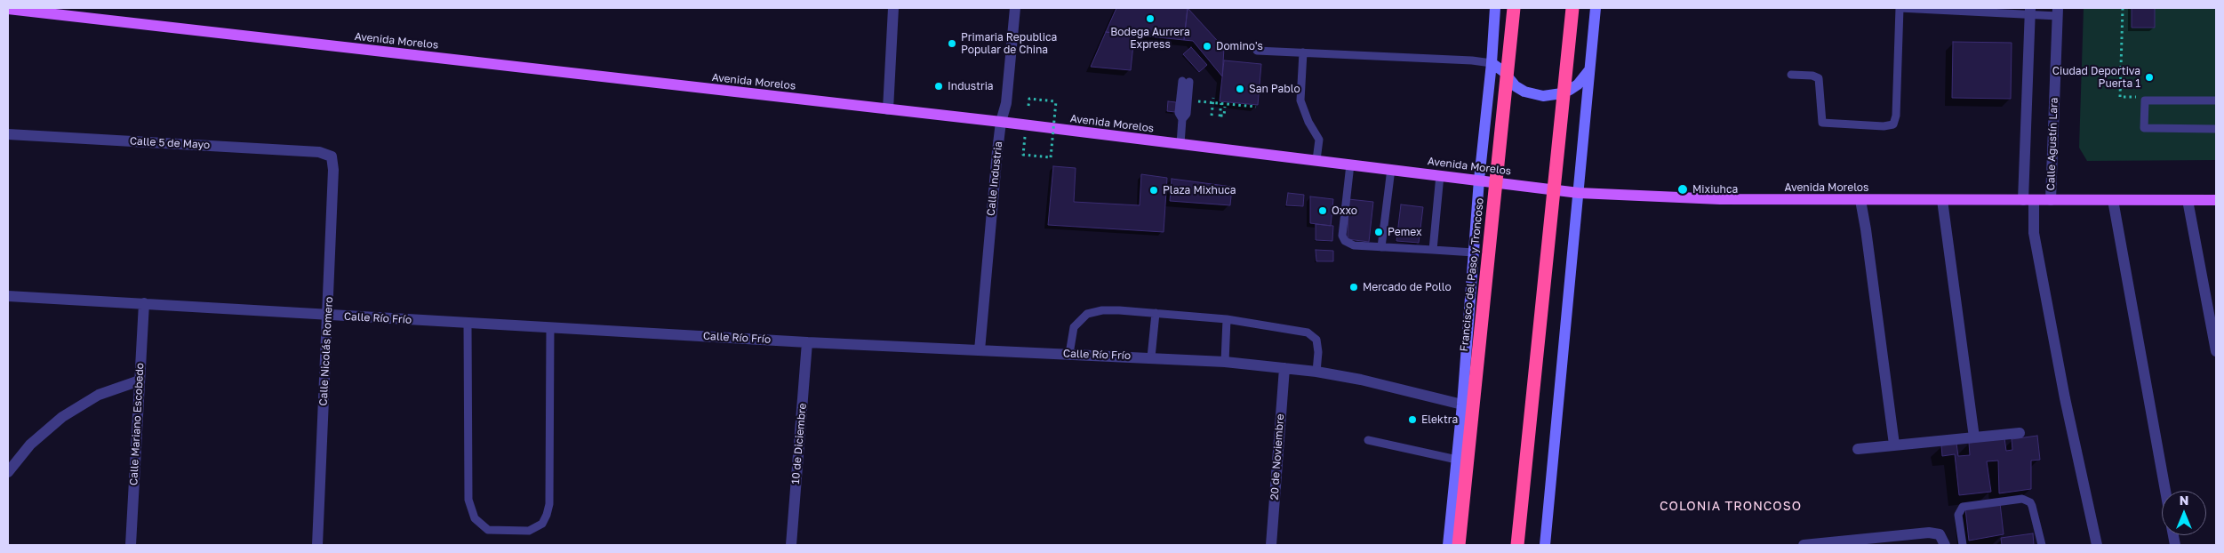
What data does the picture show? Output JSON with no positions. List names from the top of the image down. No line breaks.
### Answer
{"streets":{"highway":["Francisco del Paso y Troncoso"],"main road":["Avenida Morelos"],"street":["Calle 5 de Mayo","Calle Agustín Lara","Calle Industria","Calle Río Frío","Calle Nicolás Romero","Calle Mariano Escobedo","10 de Diciembre","20 de Noviembre"]},"crossings":[["Avenida Morelos","Calle Agustín Lara"],["Avenida Morelos","Calle Industria"],["Avenida Morelos","Francisco del Paso y Troncoso"],["Calle 5 de Mayo","Calle Nicolás Romero"],["Calle Industria","Calle Río Frío"],["Francisco del Paso y Troncoso","Calle Río Frío"],["Calle Río Frío","Calle Nicolás Romero"],["Calle Río Frío","Calle Mariano Escobedo"],["Calle Río Frío","10 de Diciembre"],["Calle Río Frío","20 de Noviembre"]],"districts":["COLONIA TRONCOSO"],"places":["Bodega Aurrera Express","Primaria Republica Popular de China","Domino's","Ciudad Deportiva Puerta 1","Industria","San Pablo","Mixiuhca","Plaza Mixhuca","Oxxo","Pemex","Mercado de Pollo","Elektra"],"north":"top"}
